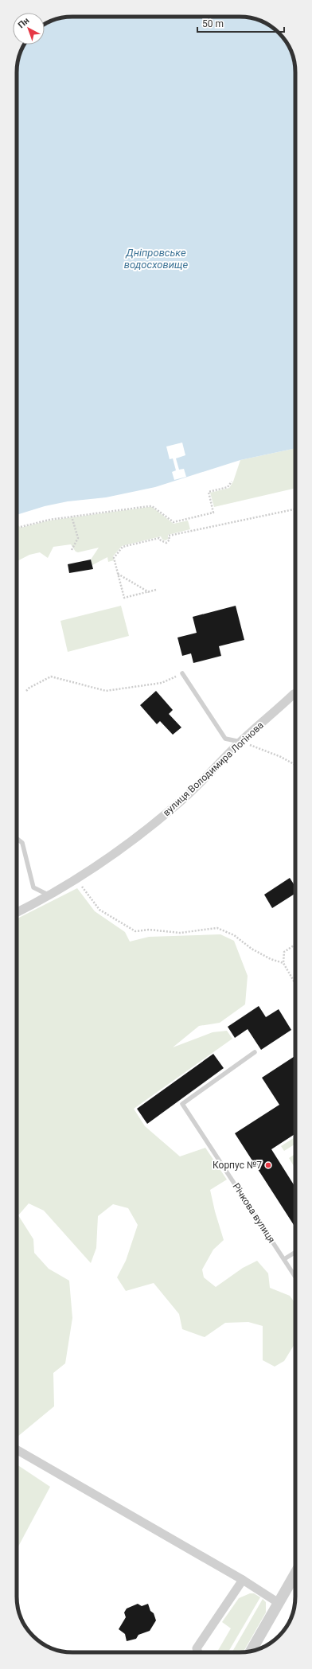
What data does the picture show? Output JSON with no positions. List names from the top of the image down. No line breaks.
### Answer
{"streets":{"street":["вулиця Володимира Логінова"],"lane":["Річкова вулиця"]},"water":["Дніпровське водосховище"],"places":["Корпус №7"],"scale_bar":"50 m","north":"top left"}
